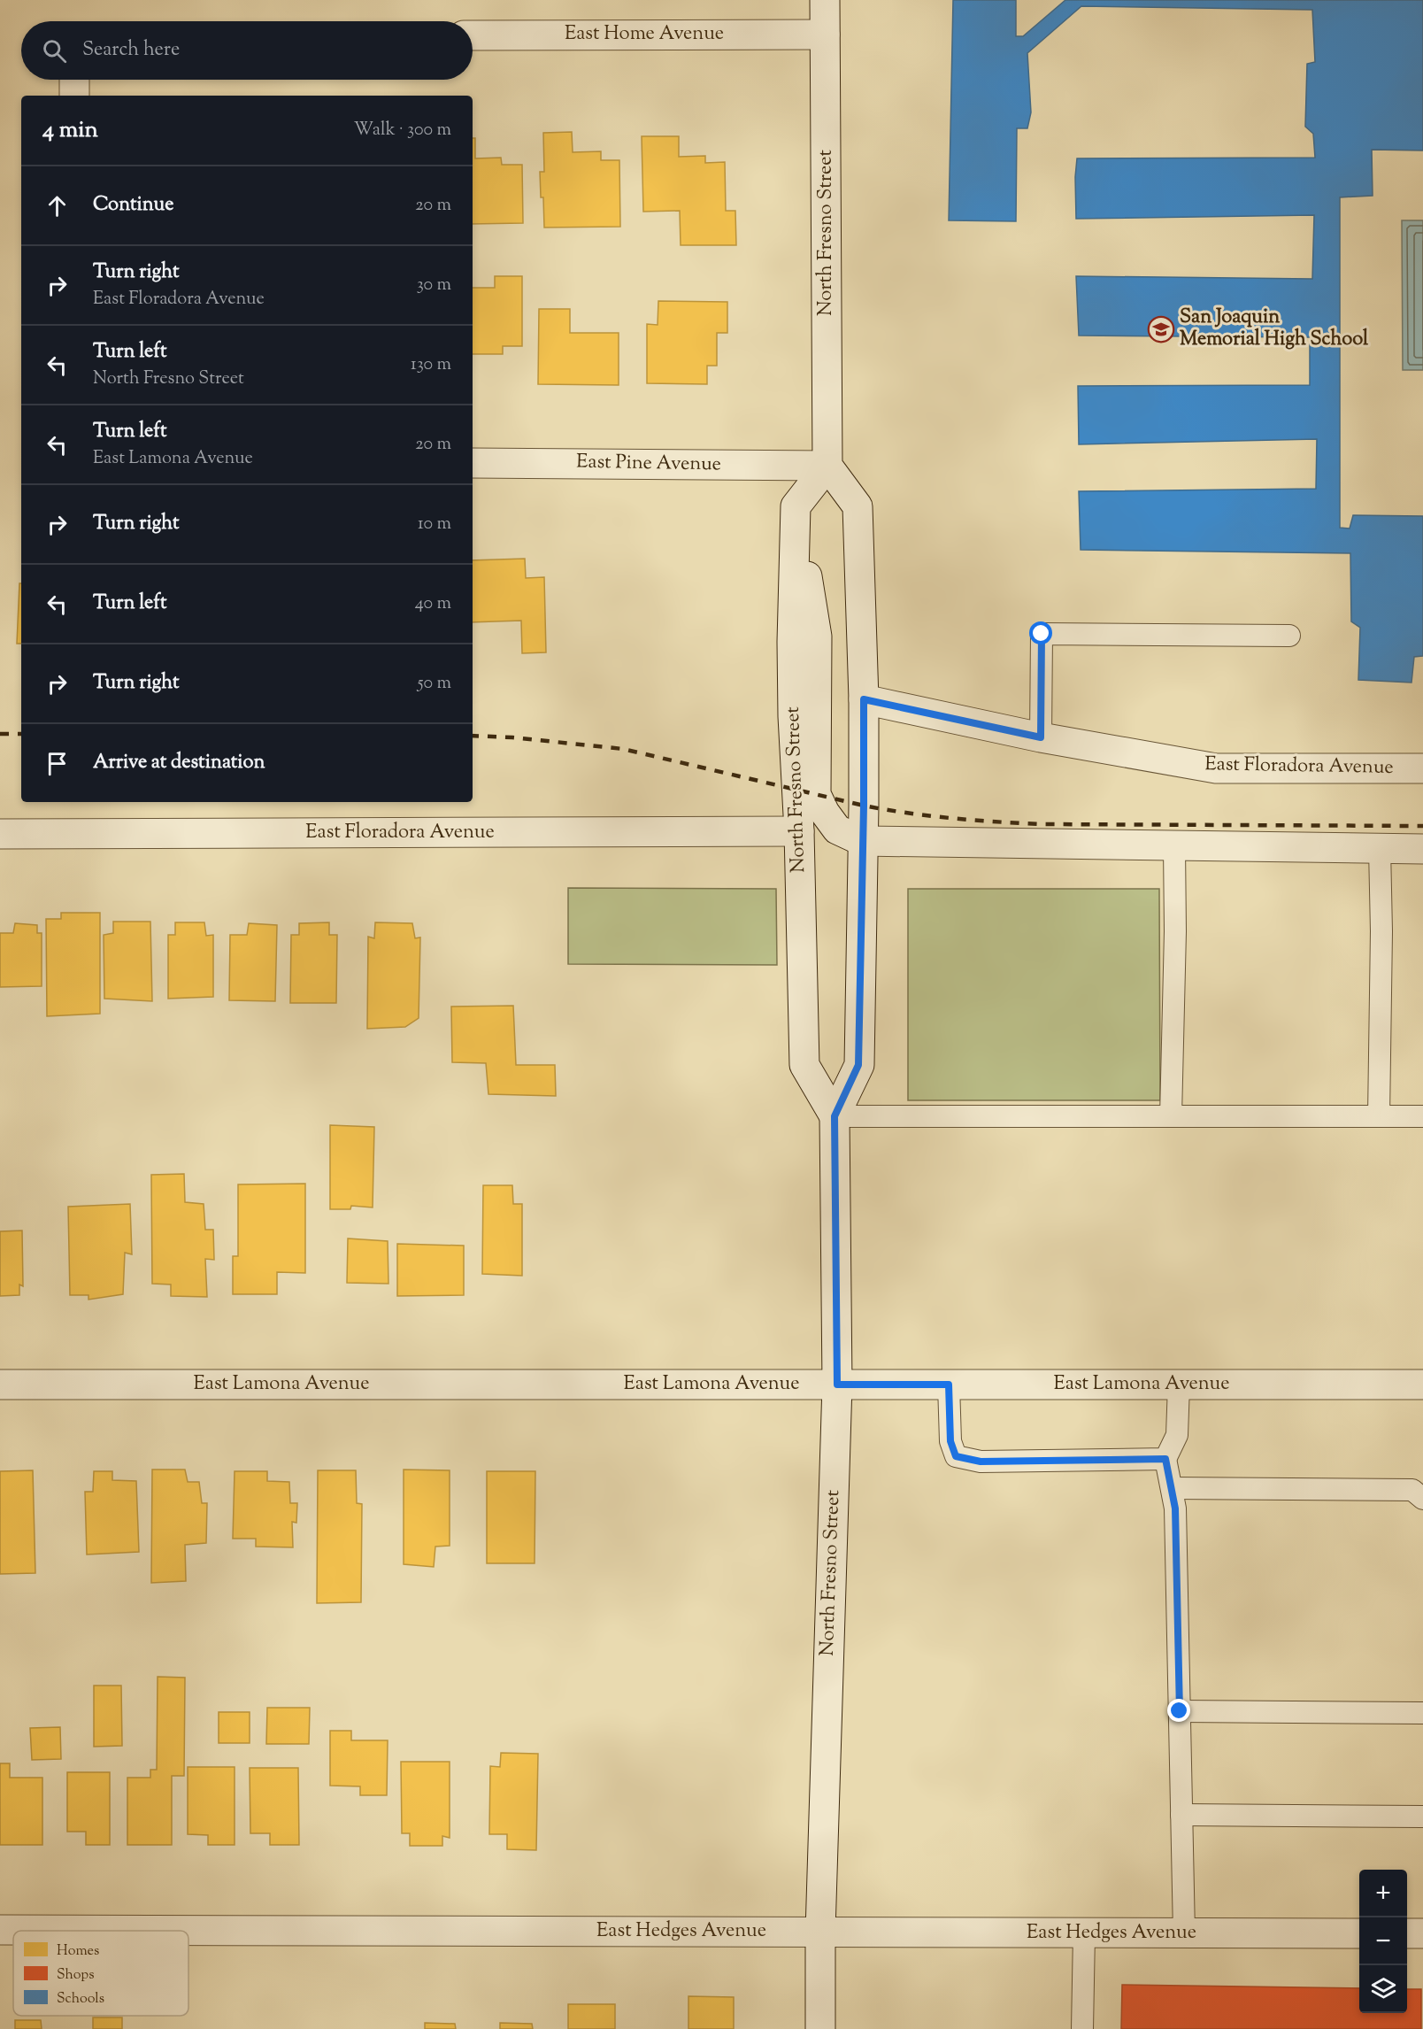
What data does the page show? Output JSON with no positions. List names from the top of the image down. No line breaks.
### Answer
{"streets":{"street":["East Home Avenue","North Fresno Street","East Pine Avenue","East Floradora Avenue","East Lamona Avenue","East Hedges Avenue"]},"crossings":[["East Home Avenue","North Fresno Street"],["North Fresno Street","East Pine Avenue"],["North Fresno Street","East Floradora Avenue"],["North Fresno Street","East Lamona Avenue"],["North Fresno Street","East Hedges Avenue"]],"places":{"school or university":["San Joaquin Memorial High School"]},"legend":["Homes","Shops","Schools"],"page":{"search":"Search here","heading":["4 min","Walk · 300 m"],"list":[["Continue","20 m"],["Turn right","East Floradora Avenue","30 m"],["Turn left","North Fresno Street","130 m"],["Turn left","East Lamona Avenue","20 m"],["Turn right","10 m"],["Turn left","40 m"],["Turn right","50 m"],"Arrive at destination"],"map_buttons":["+","−"]}}
